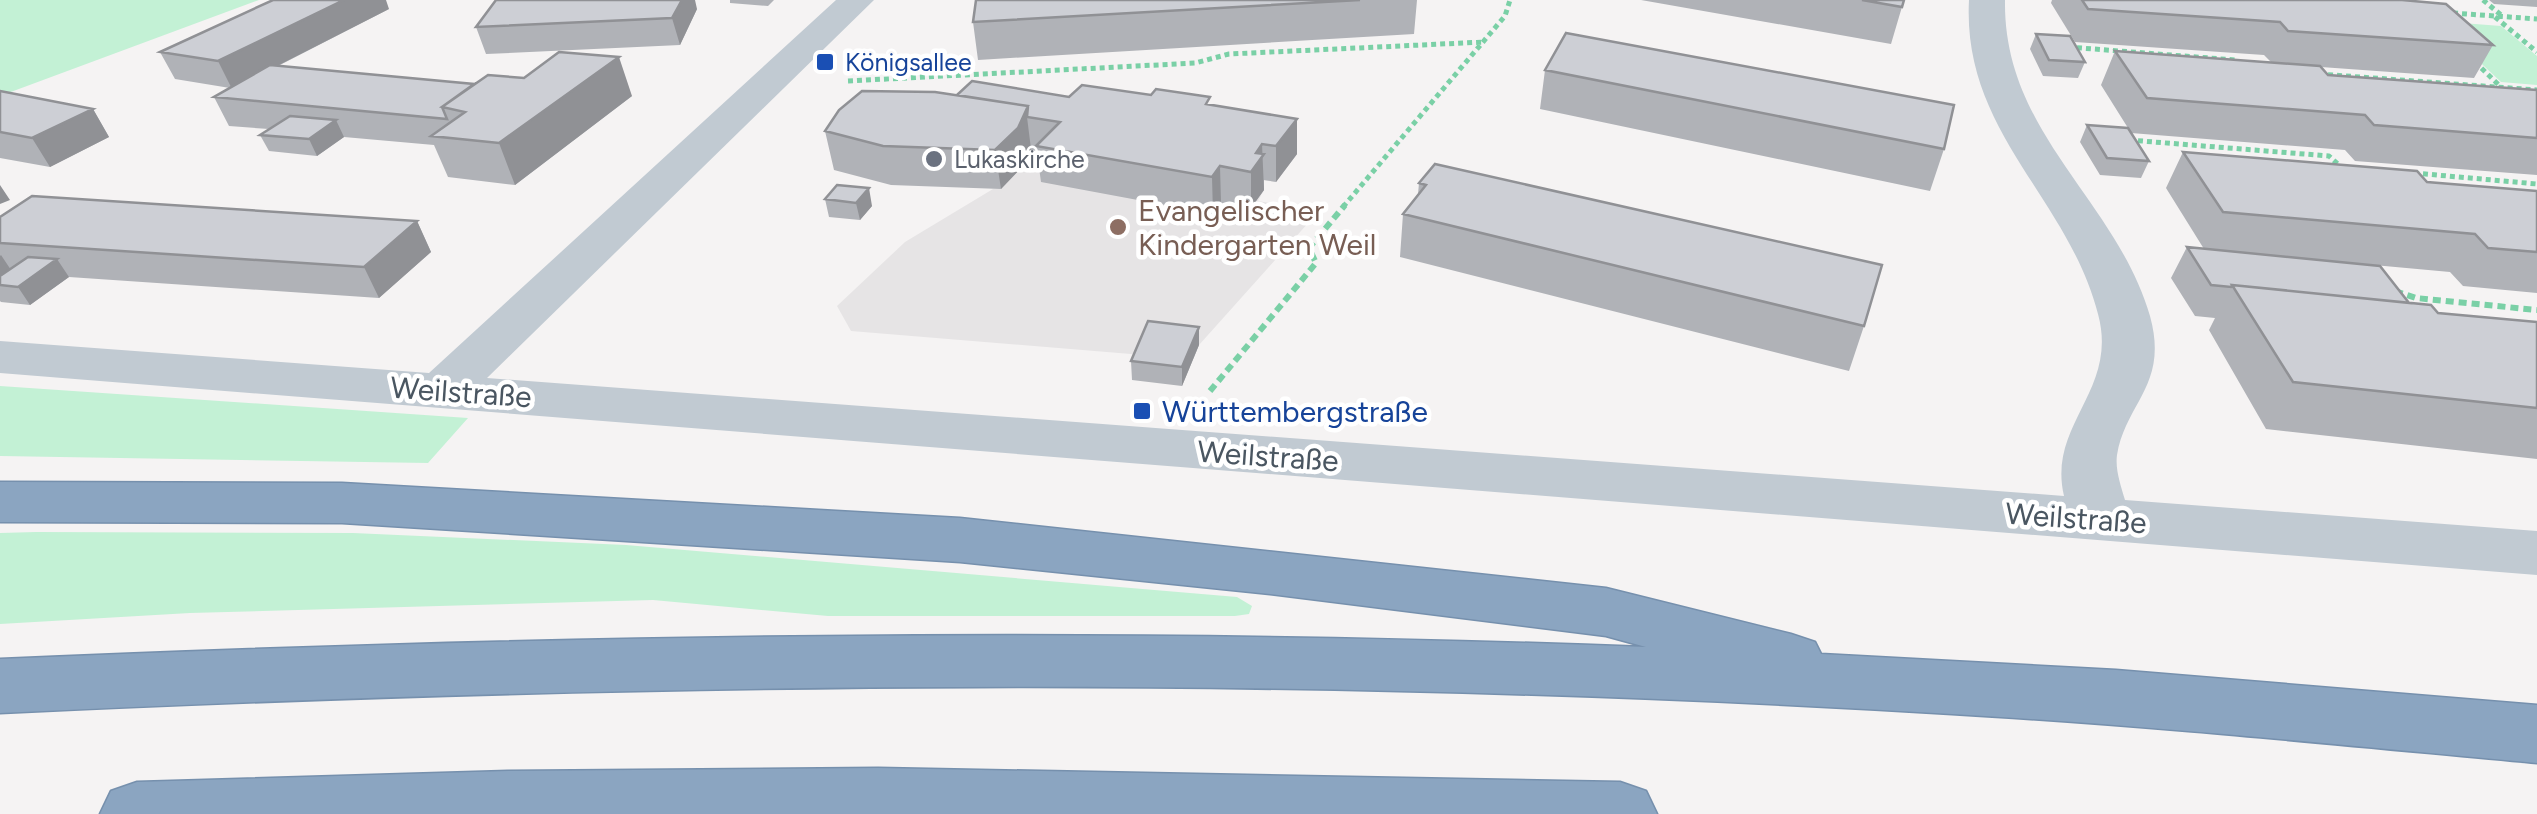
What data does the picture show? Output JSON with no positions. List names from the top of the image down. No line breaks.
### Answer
{"streets":{"street":["Weilstraße"]},"places":{"transit":["Königsallee","Württembergstraße"],"other":["Lukaskirche","Evangelischer Kindergarten Weil"]}}
